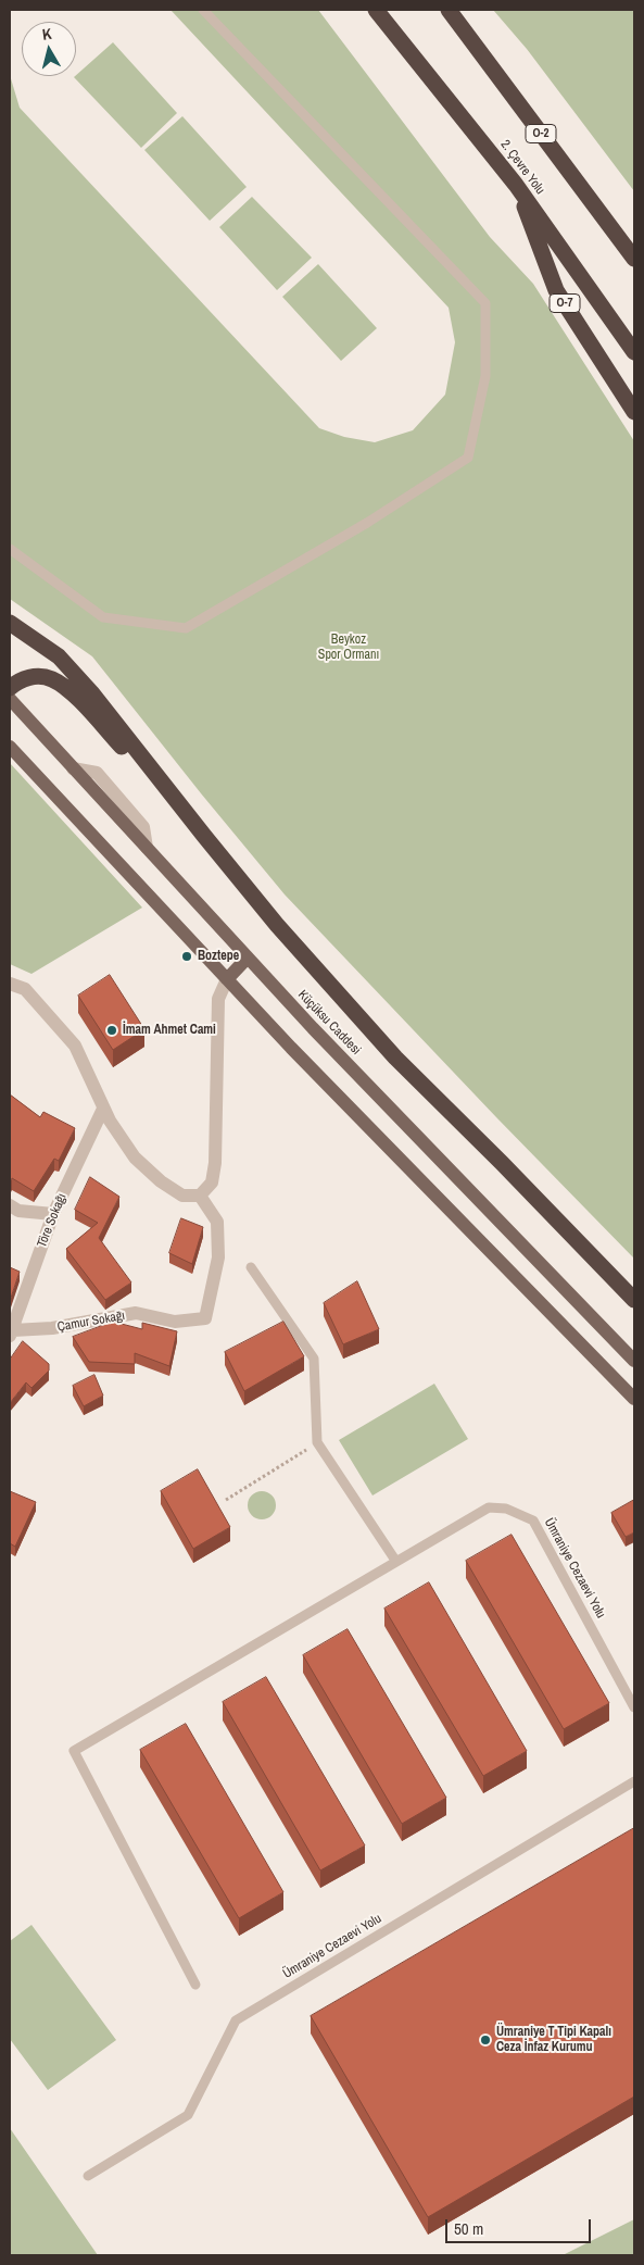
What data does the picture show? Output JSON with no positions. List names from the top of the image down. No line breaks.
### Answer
{"streets":{"highway":["O-2","2. Çevre Yolu","O-7"],"main road":["Küçüksu Caddesi"],"street":["Töre Sokağı","Çamur Sokağı"],"lane":["Ümraniye Cezaevi Yolu"]},"crossings":[["2. Çevre Yolu","O-7"],["Töre Sokağı","Çamur Sokağı"]],"parks":["Beykoz Spor Ormanı"],"places":["Boztepe","İmam Ahmet Cami","Ümraniye T Tipi Kapalı Ceza İnfaz Kurumu"],"scale_bar":"50 m","north":"top"}
